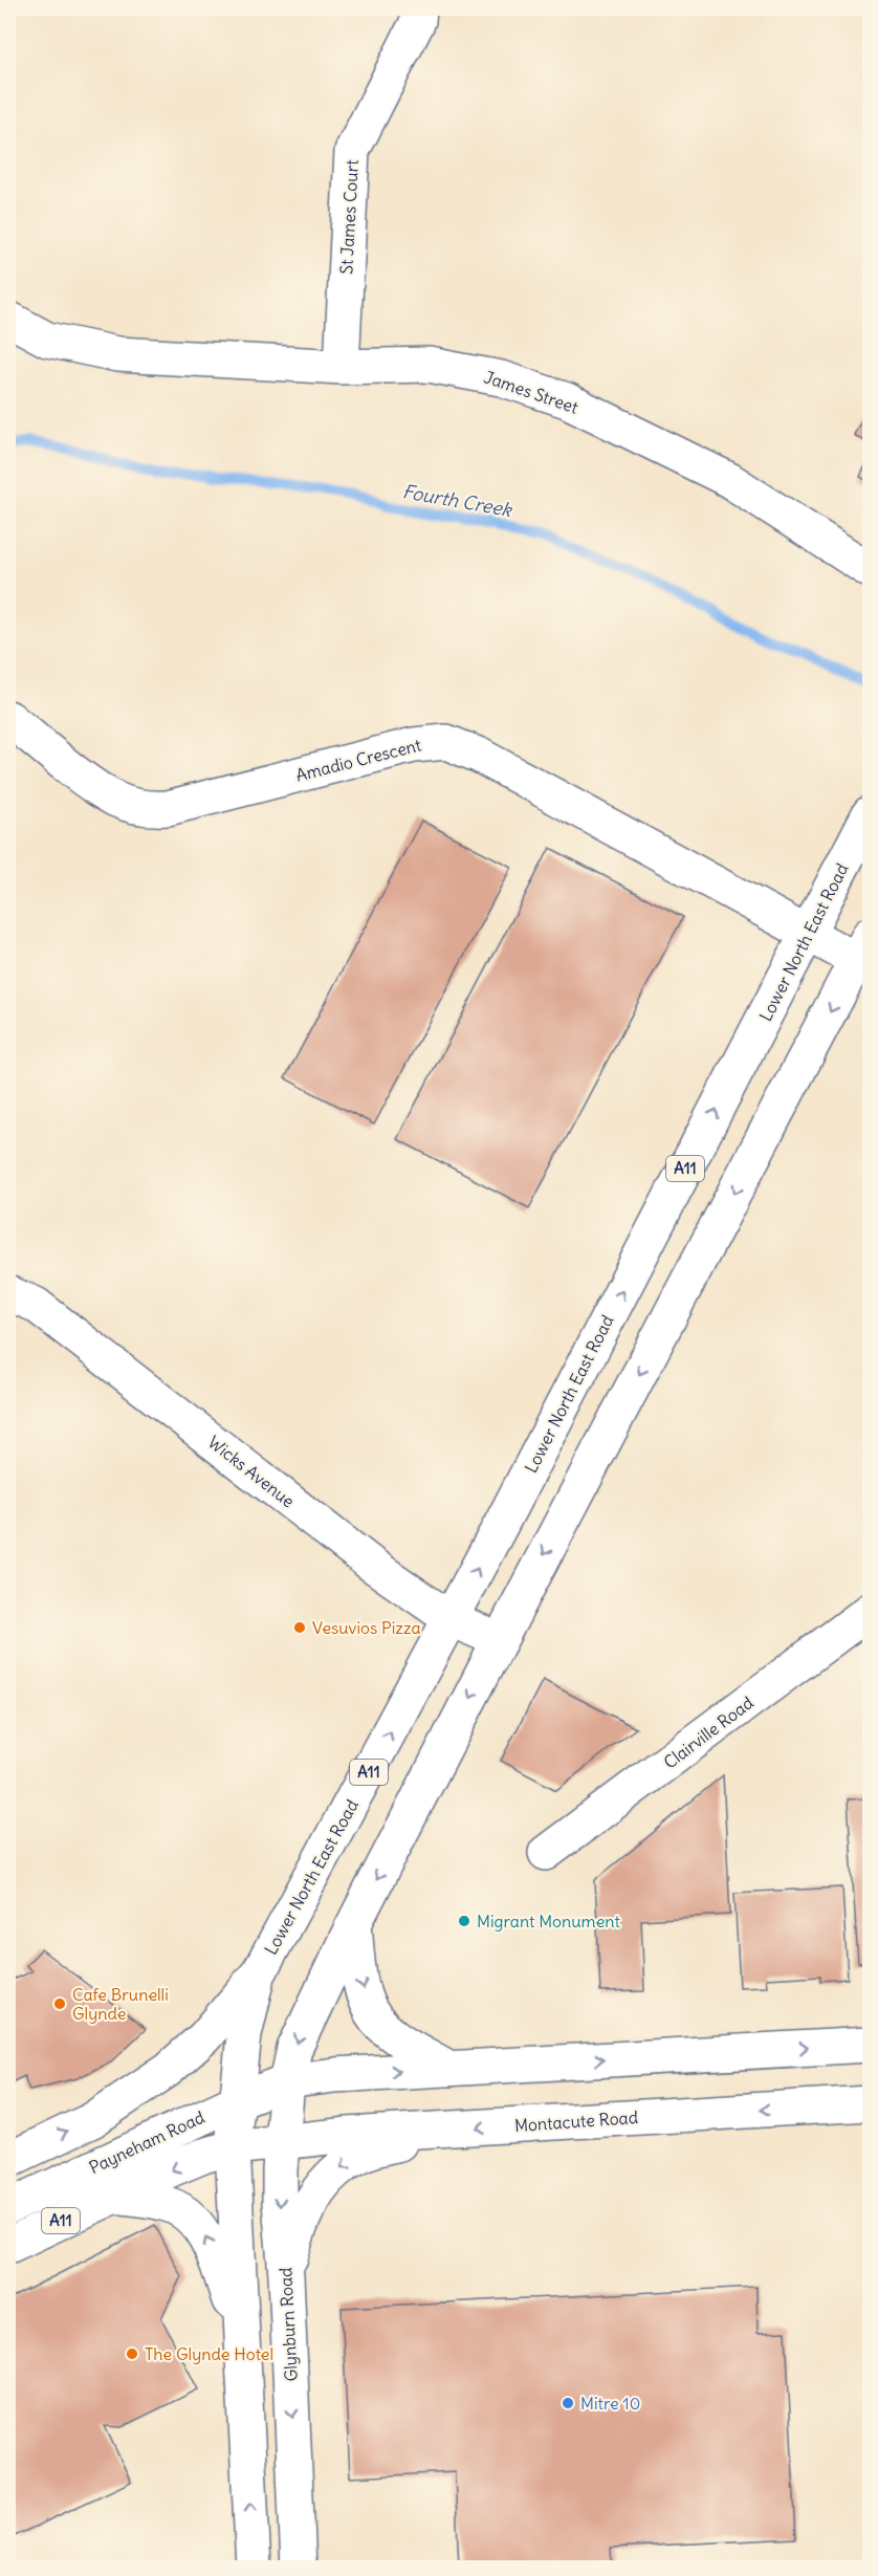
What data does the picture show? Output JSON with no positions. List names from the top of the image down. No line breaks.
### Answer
{"streets":{"main road":["St James Court","James Street","Amadio Crescent","Lower North East Road","A11","Wicks Avenue","Clairville Road","Montacute Road","Payneham Road","Glynburn Road"]},"crossings":[["St James Court","James Street"],["Amadio Crescent","Lower North East Road"],["Lower North East Road","Wicks Avenue"],["Lower North East Road","Payneham Road"],["Montacute Road","Payneham Road"],["Montacute Road","Glynburn Road"],["Payneham Road","Glynburn Road"]],"water":["Fourth Creek"],"places":["Vesuvios Pizza","Migrant Monument","Cafe Brunelli Glynde","The Glynde Hotel","Mitre 10"]}
